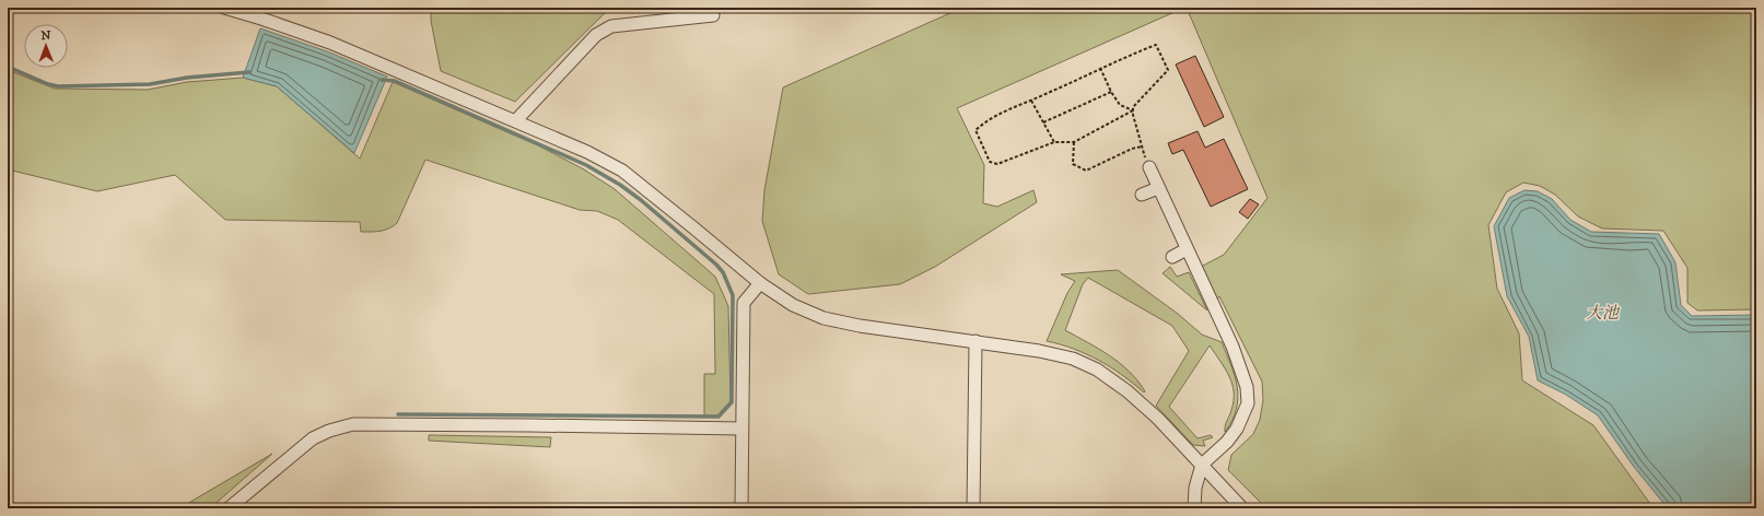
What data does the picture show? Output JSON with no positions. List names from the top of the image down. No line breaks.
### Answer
{"water":["大池"],"north":"top"}
